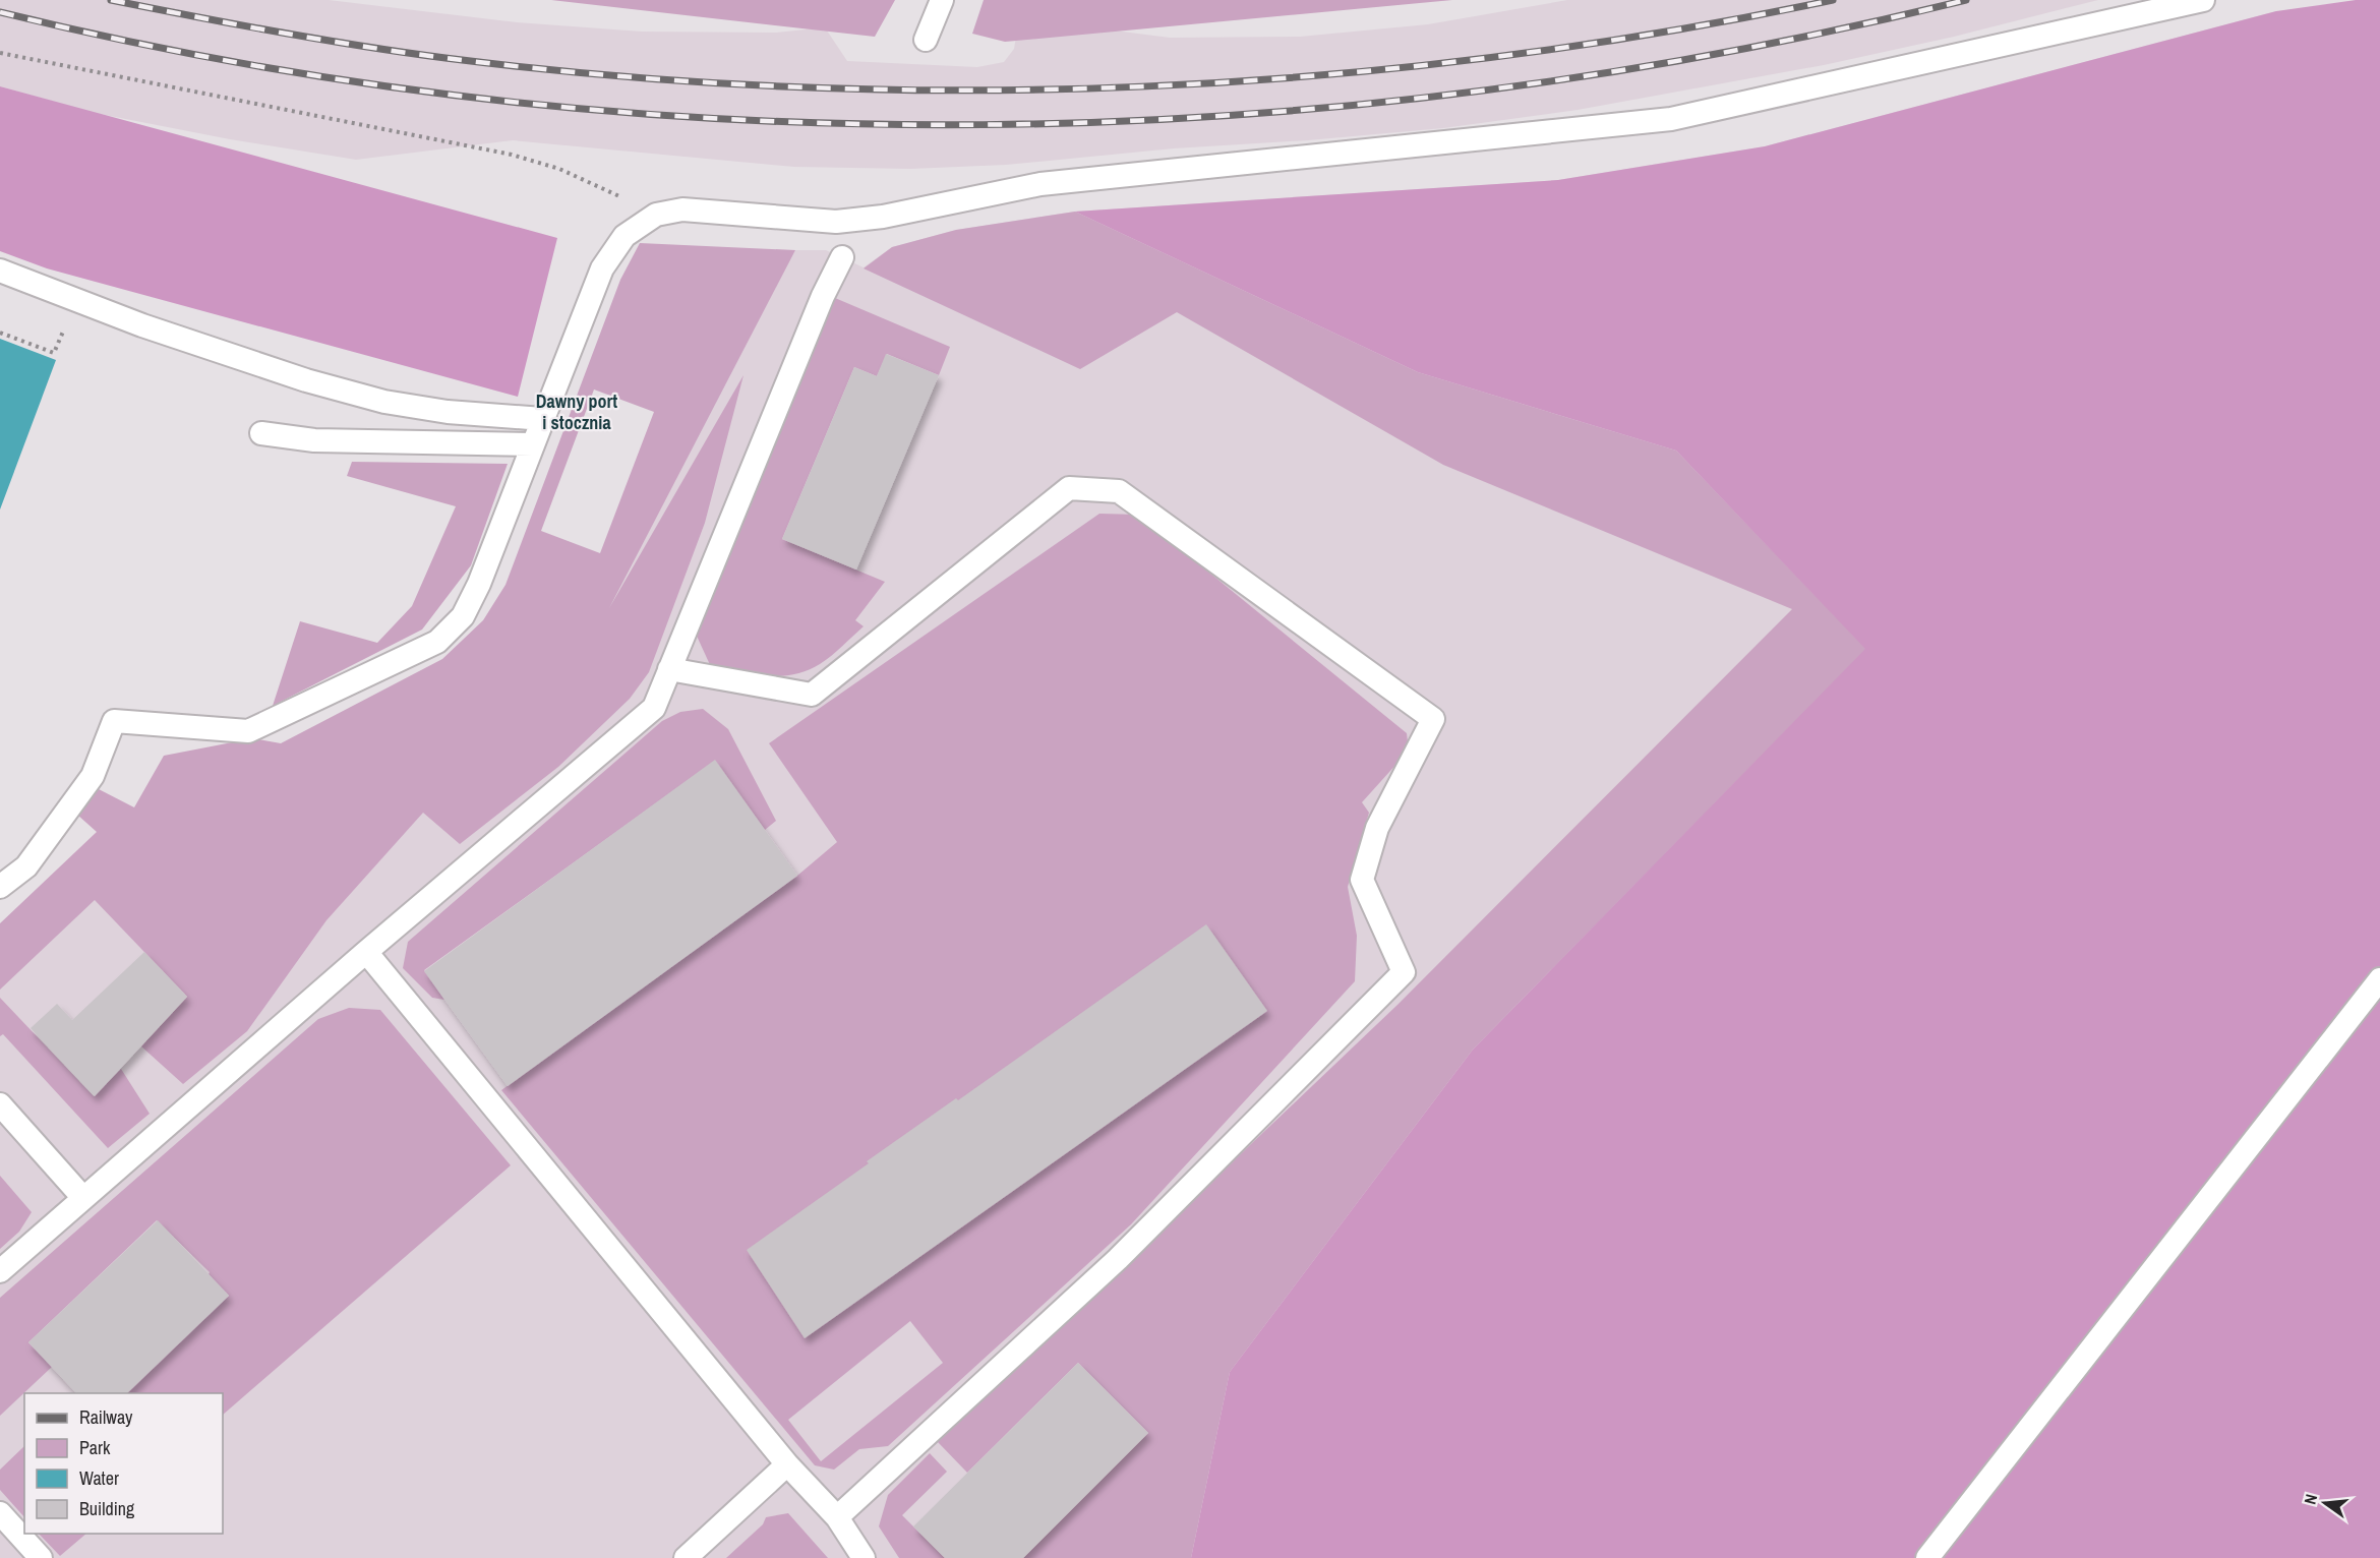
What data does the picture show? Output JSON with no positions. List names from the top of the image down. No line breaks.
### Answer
{"districts":["Dawny port i stocznia"],"legend":["Railway","Park","Water","Building"],"north":"left"}
